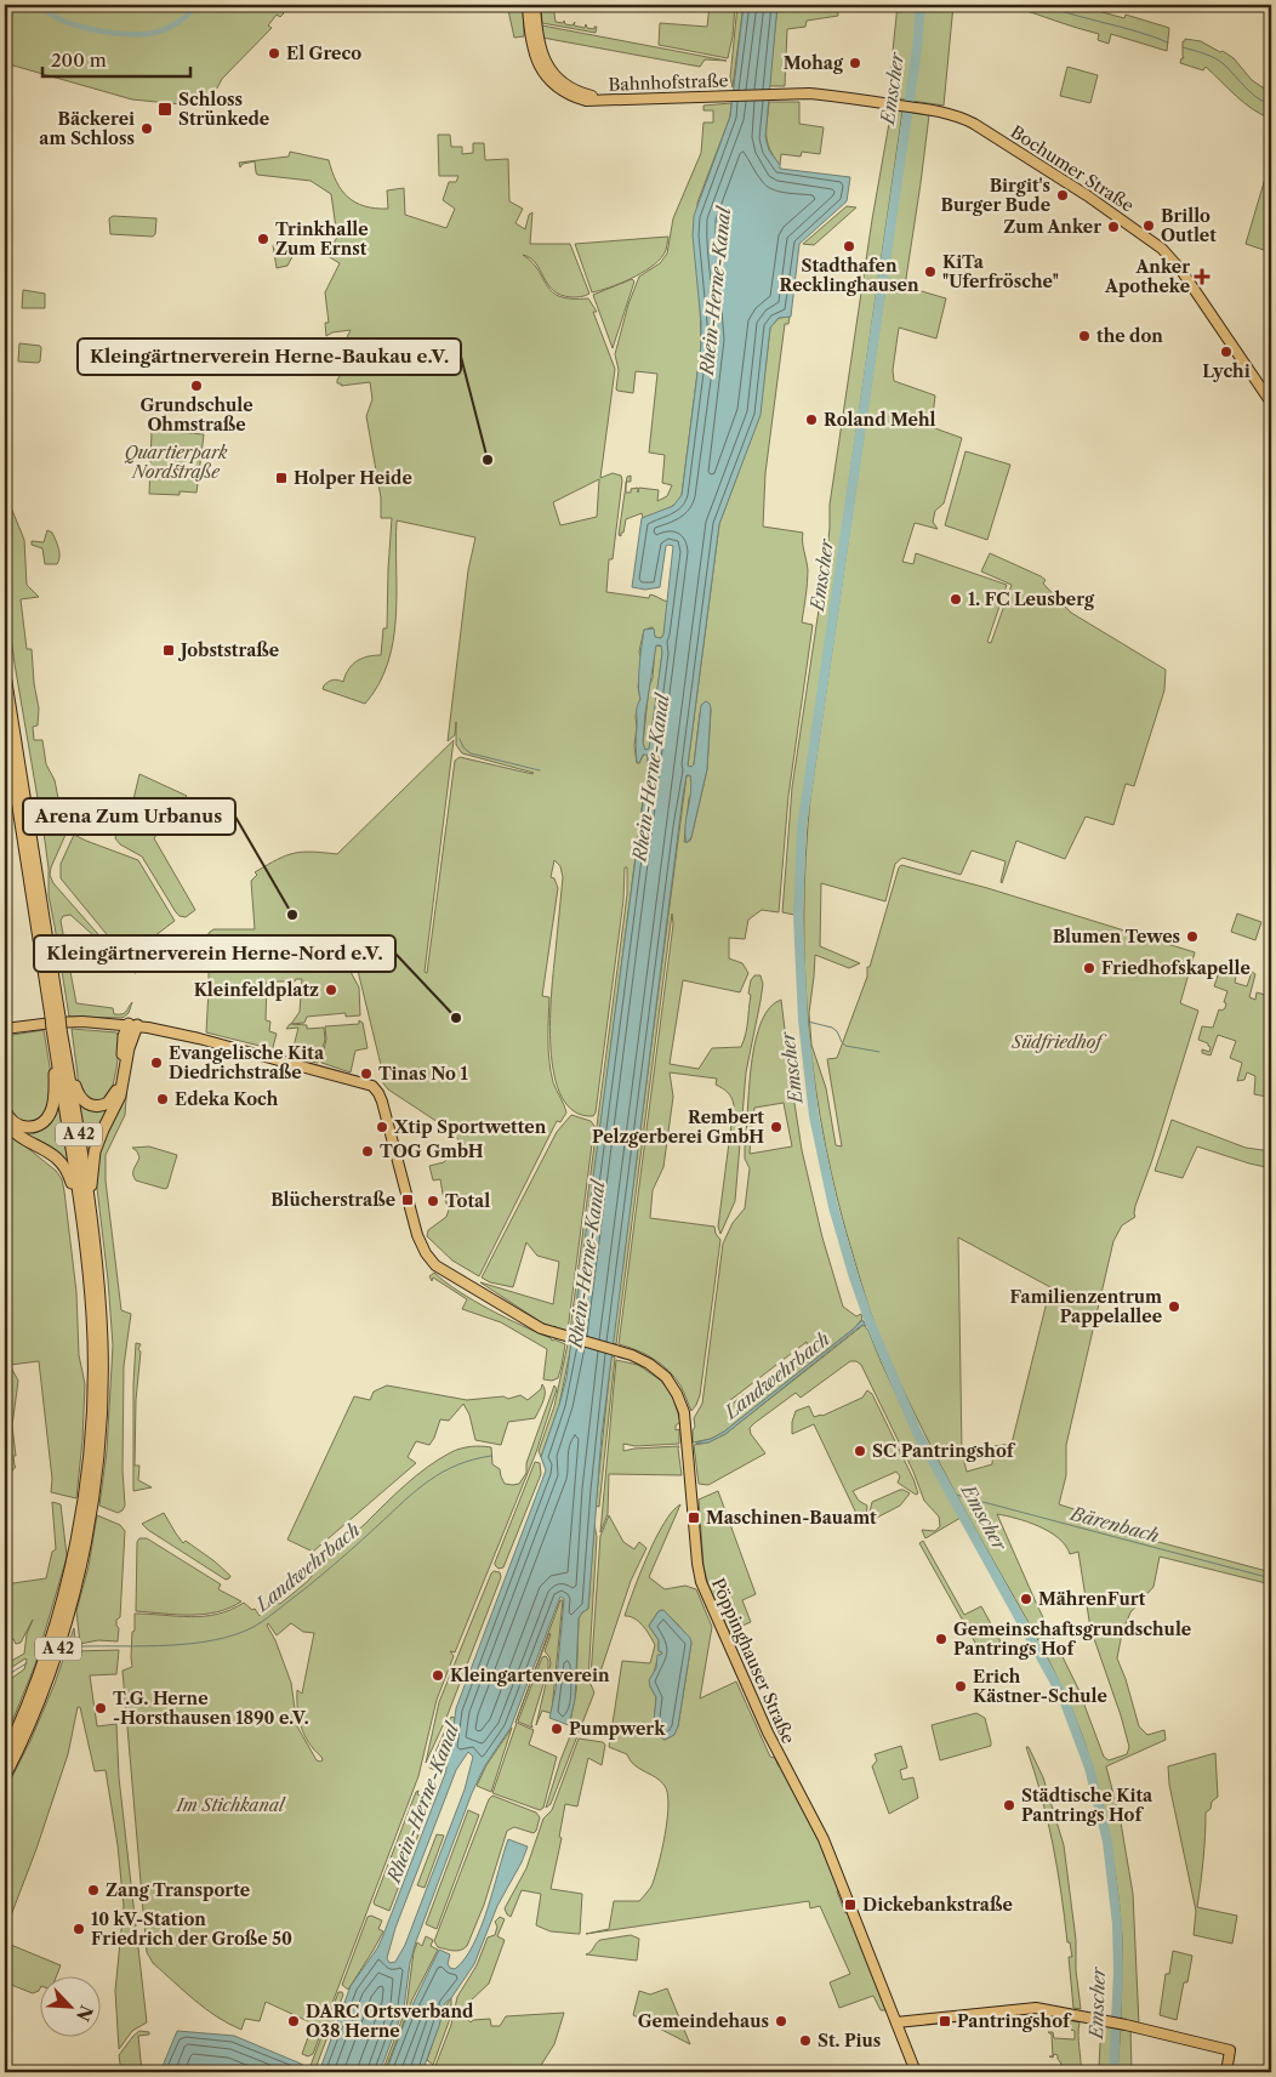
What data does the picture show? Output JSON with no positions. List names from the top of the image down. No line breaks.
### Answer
{"streets":{"highway":["A 42"],"main road":["Bahnhofstraße","Bochumer Straße","Pöppinghauser Straße"]},"crossings":[["Bahnhofstraße","Bochumer Straße"]],"water":["Emscher","Rhein-Herne-Kanal","Landwehrbach","Bärenbach"],"parks":["Quartierpark Nordstraße","Südfriedhof","Im Stichkanal"],"places":{"other":["El Greco","Mohag","Bäckerei am Schloss","Birgit's Burger Bude","Brillo Outlet","Zum Anker","Trinkhalle Zum Ernst","Stadthafen Recklinghausen","KiTa \"Uferfrösche\"","the don","Lychi","Grundschule Ohmstraße","Roland Mehl","Kleingärtnerverein Herne-Baukau e.V.","1. FC Leusberg","Arena Zum Urbanus","Blumen Tewes","Friedhofskapelle","Kleinfeldplatz","Kleingärtnerverein Herne-Nord e.V.","Evangelische Kita Diedrichstraße","Tinas No 1","Edeka Koch","Xtip Sportwetten","Rembert Pelzgerberei GmbH","TOG GmbH","Total","Familienzentrum Pappelallee","SC Pantringshof","MährenFurt","Gemeinschaftsgrundschule Pantrings Hof","Kleingartenverein","Erich Kästner-Schule","T.G. Herne -Horsthausen 1890 e.V.","Pumpwerk","Städtische Kita Pantrings Hof","Zang Transporte","10 kV-Station Friedrich der Große 50","DARC Ortsverband O38 Herne","Gemeindehaus","St. Pius"],"transit":["Schloss Strünkede","Holper Heide","Jobststraße","Blücherstraße","Maschinen-Bauamt","Dickebankstraße","Pantringshof"],"health":["Anker Apotheke"]},"scale_bar":"200 m","north":"bottom right"}
